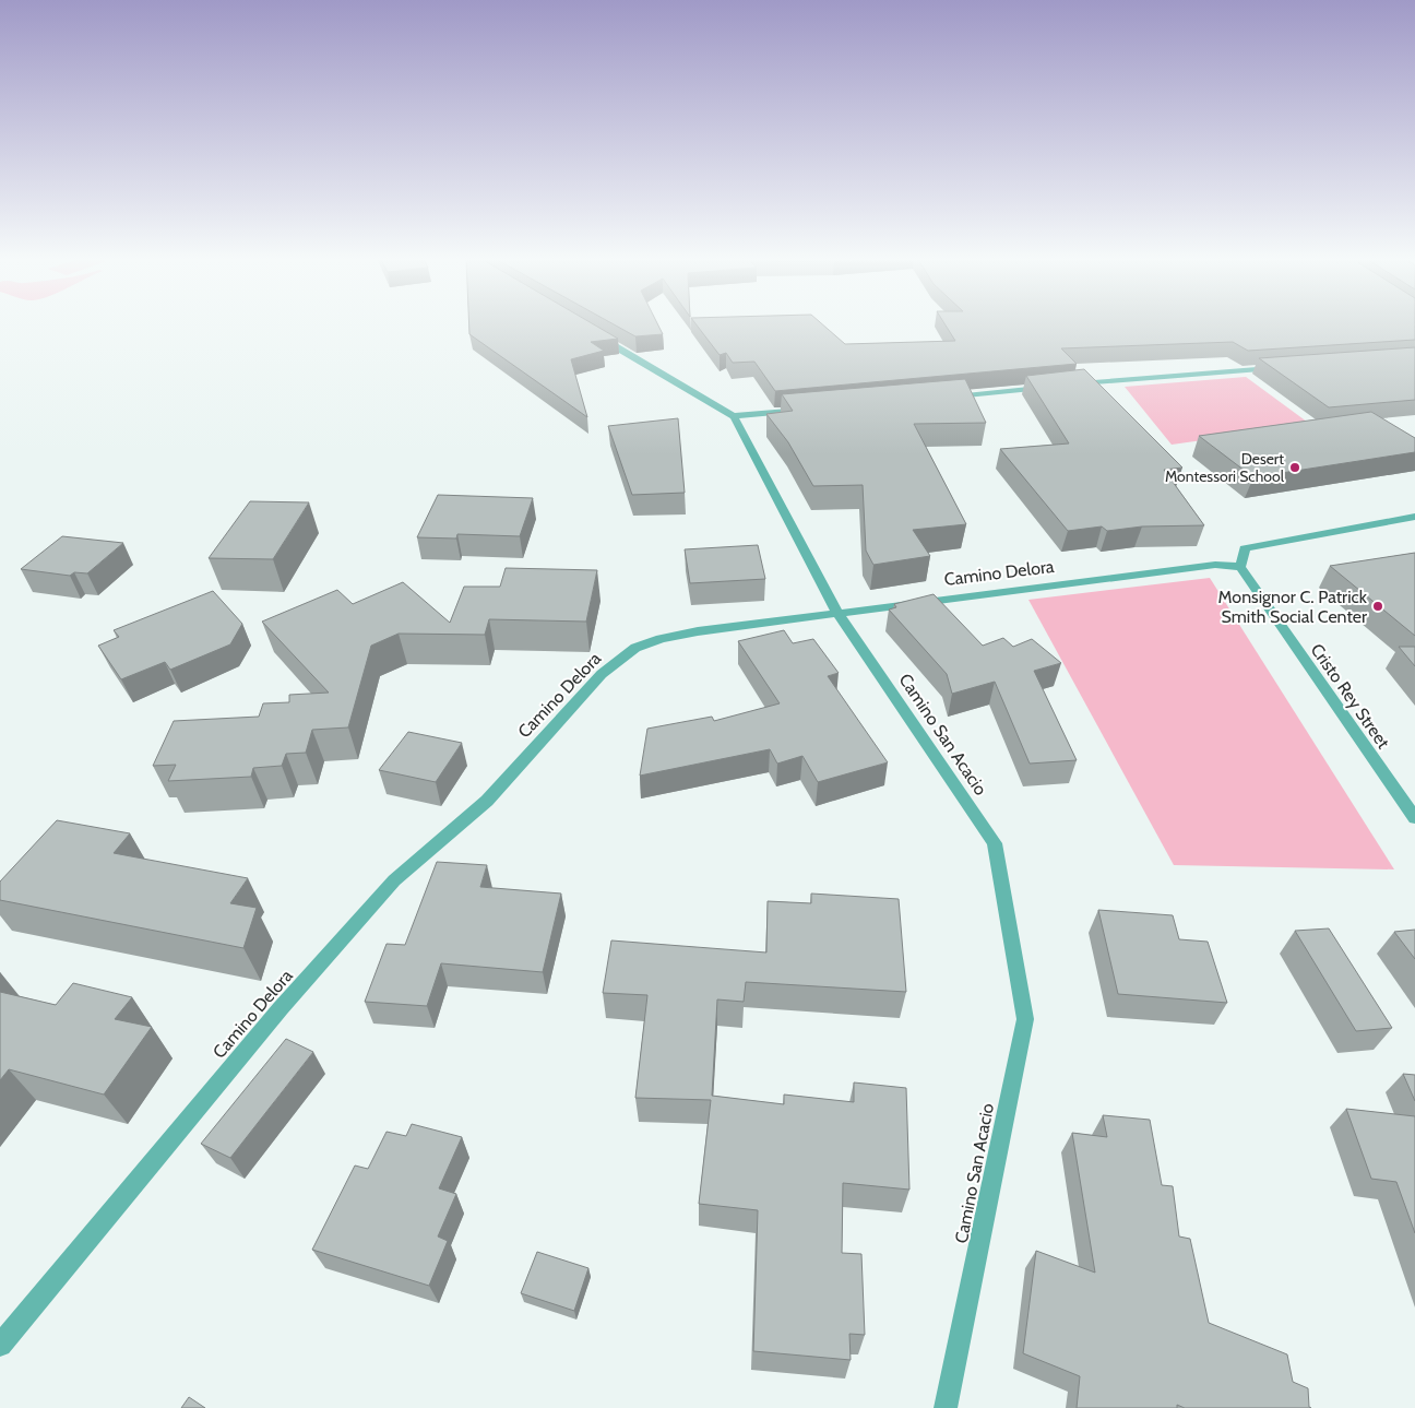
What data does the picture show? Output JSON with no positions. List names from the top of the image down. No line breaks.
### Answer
{"streets":{"street":["Camino Delora","Cristo Rey Street","Camino San Acacio"]},"crossings":[["Camino Delora","Cristo Rey Street"],["Camino Delora","Camino San Acacio"]],"places":["Desert Montessori School","Monsignor C. Patrick Smith Social Center"]}
